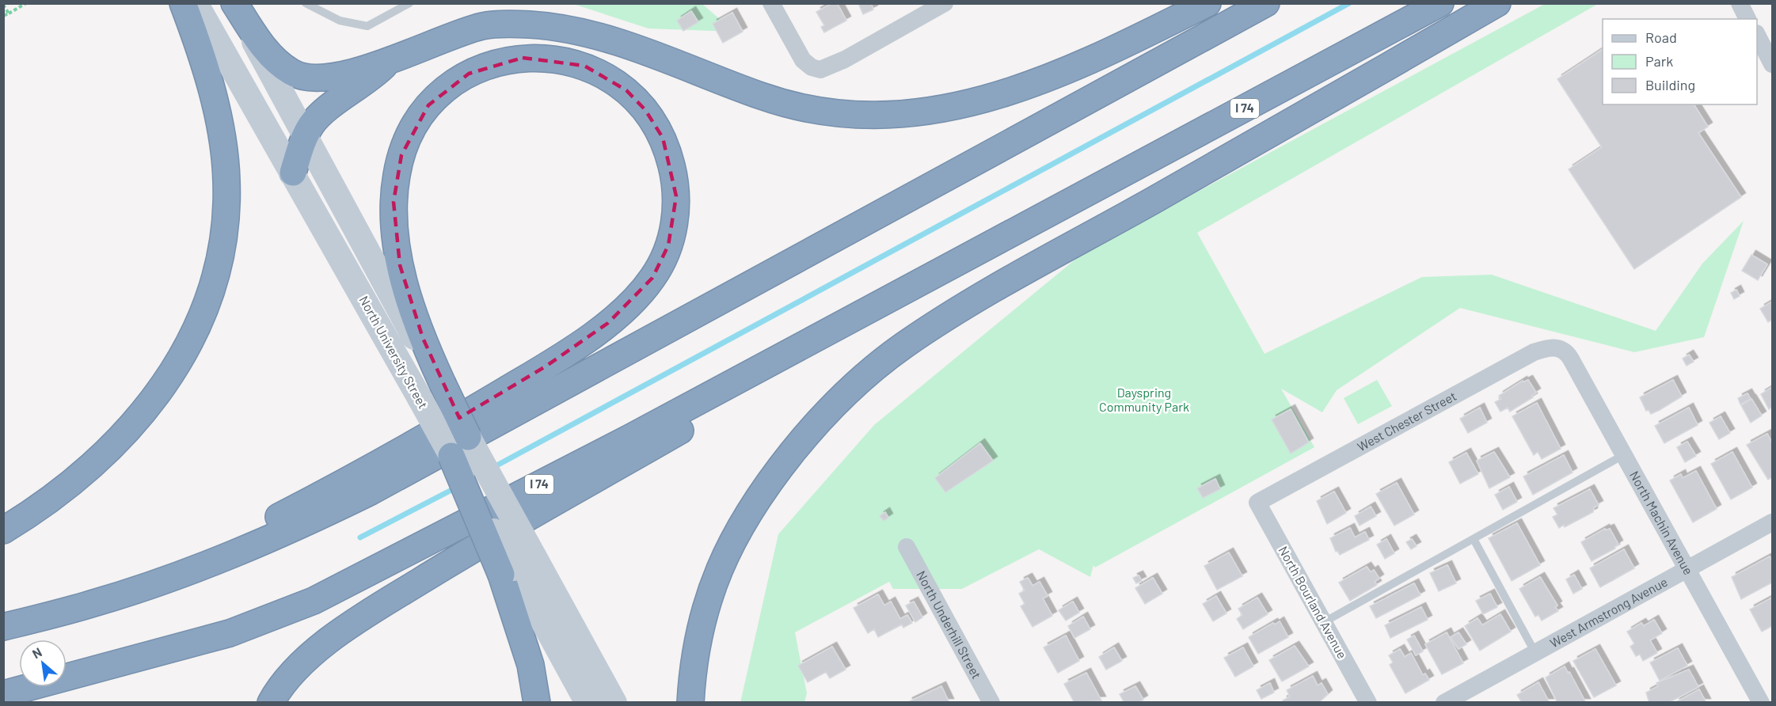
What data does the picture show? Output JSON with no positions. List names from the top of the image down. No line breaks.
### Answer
{"streets":{"highway":["I 74"],"main road":["North University Street"],"street":["West Chester Street","North Machin Avenue","North Bourland Avenue","West Armstrong Avenue","North Underhill Street"]},"crossings":[["West Chester Street","North Machin Avenue"],["West Chester Street","North Bourland Avenue"],["North Machin Avenue","West Armstrong Avenue"]],"parks":["Dayspring Community Park"],"legend":["Road","Park","Building"],"north":"top left"}
